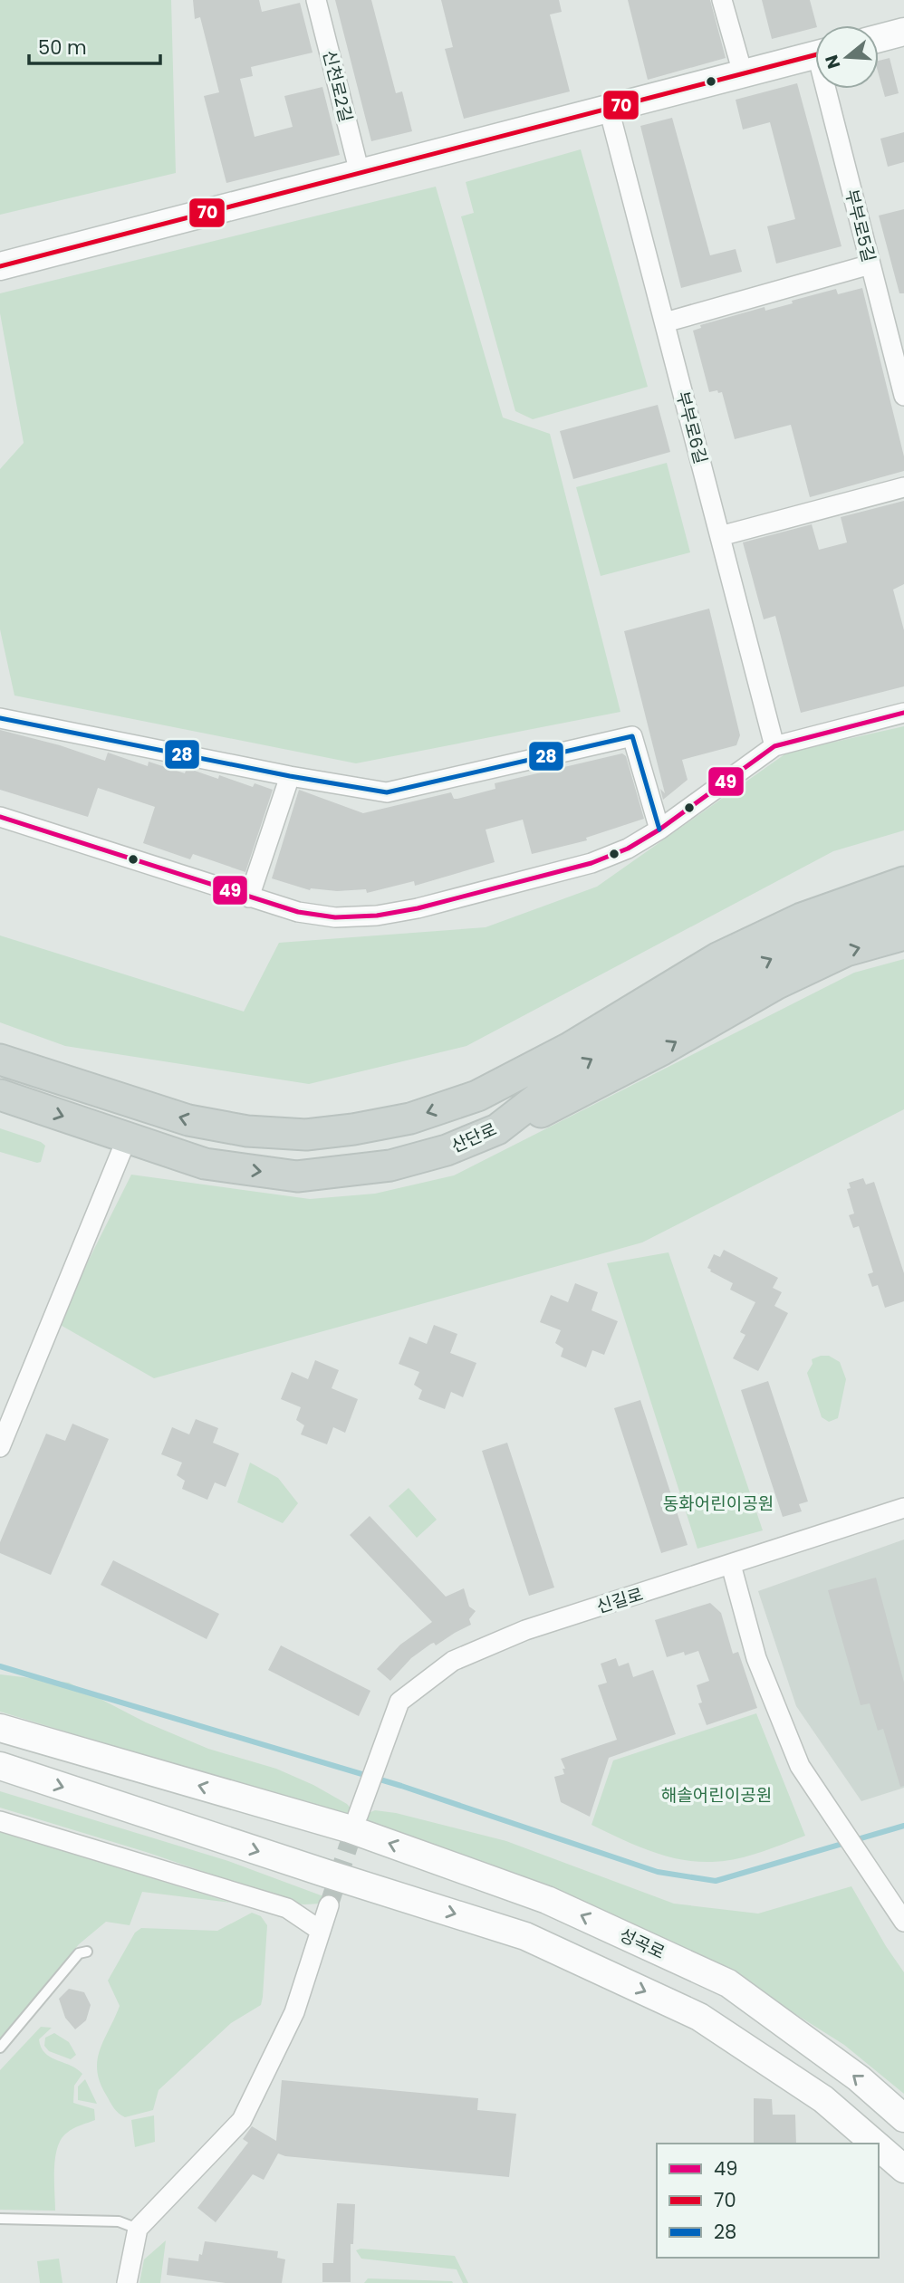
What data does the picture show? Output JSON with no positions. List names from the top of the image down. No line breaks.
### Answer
{"streets":{"main road":["산단로","성곡로"],"street":["신천로2길","부부로5길","부부로6길","신길로"]},"crossings":[["신길로","성곡로"]],"parks":["동화어린이공원","해솔어린이공원"],"lines":["transit line 70","transit line 49","transit line 28"],"legend":["49","70","28"],"scale_bar":"50 m","north":"left"}
